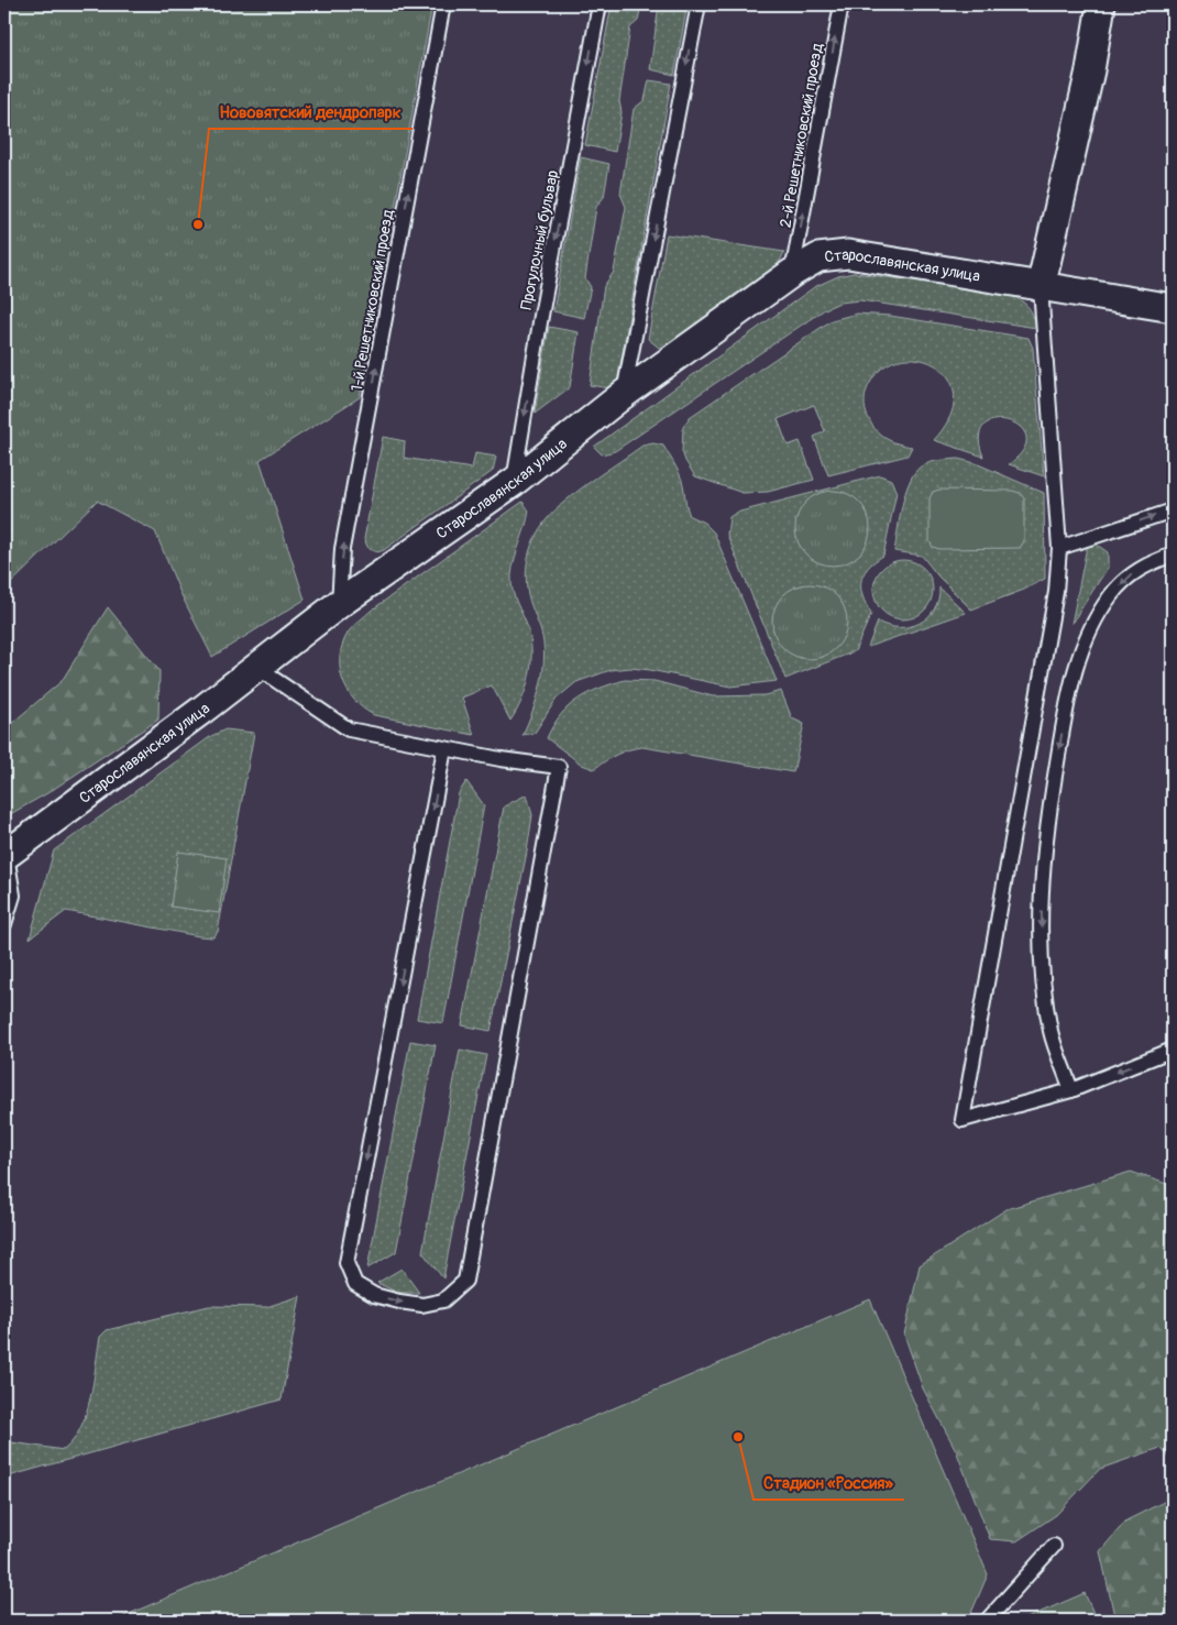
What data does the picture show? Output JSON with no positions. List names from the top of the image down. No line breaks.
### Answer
{"streets":{"street":["Старославянская улица"],"lane":["2-й Решетниковский проезд","Прогулочный бульвар","1-й Решетниковский проезд"]},"crossings":[["2-й Решетниковский проезд","Старославянская улица"],["Прогулочный бульвар","Старославянская улица"],["Старославянская улица","1-й Решетниковский проезд"]],"one_way":["2-й Решетниковский проезд","1-й Решетниковский проезд"],"places":["Нововятский дендропарк","Стадион «Россия»"]}
